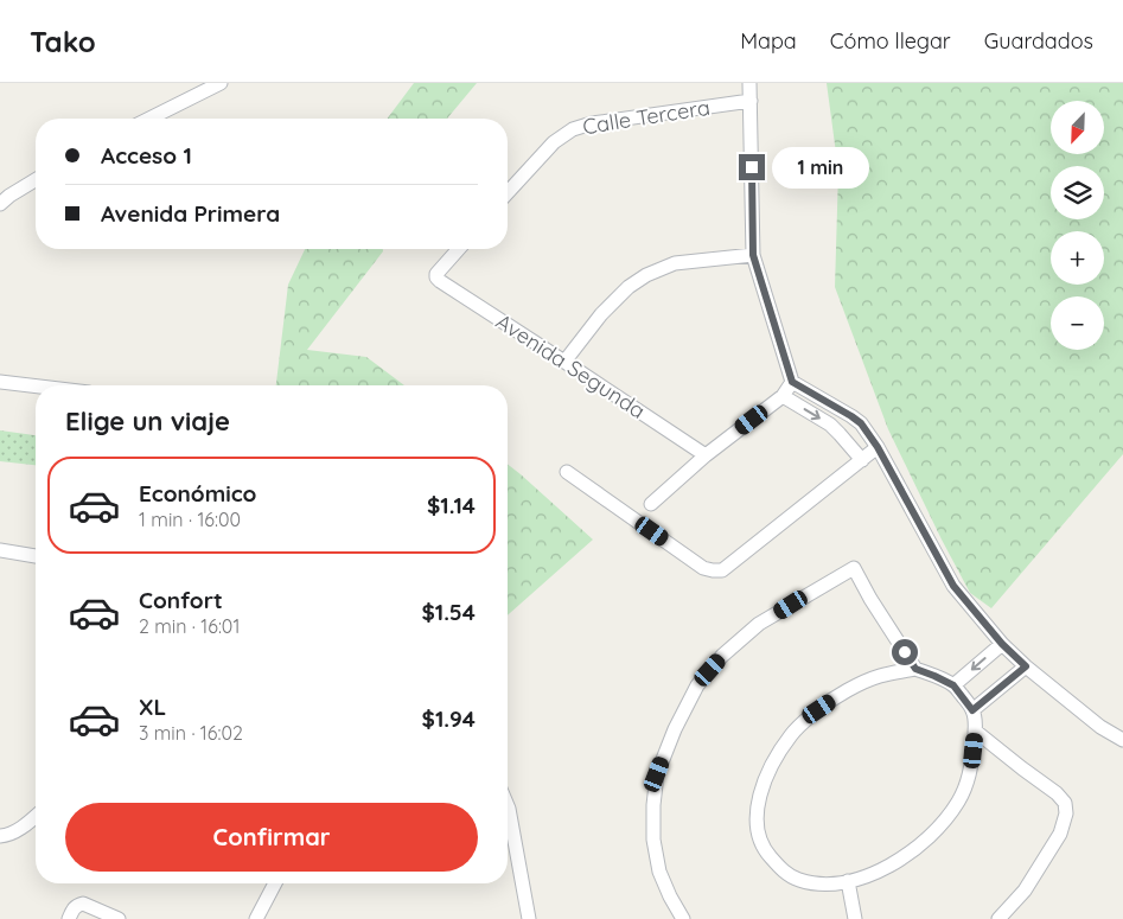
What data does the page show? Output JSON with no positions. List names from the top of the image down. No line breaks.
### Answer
{"streets":{"street":["Calle Tercera","Avenida Segunda"]},"north":"bottom left","page":{"header":"Tako","nav":["Mapa","Cómo llegar","Guardados"],"map_buttons":["+","−"],"banner":["Acceso 1","Avenida Primera"],"bubble":"1 min","heading":"Elige un viaje","list":[{"name":"Económico","note":"1 min · 16:00","value":"$1.14"},{"name":"Confort","note":"2 min · 16:01","value":"$1.54"},{"name":"XL","note":"3 min · 16:02","value":"$1.94"}],"buttons":"Confirmar"}}
